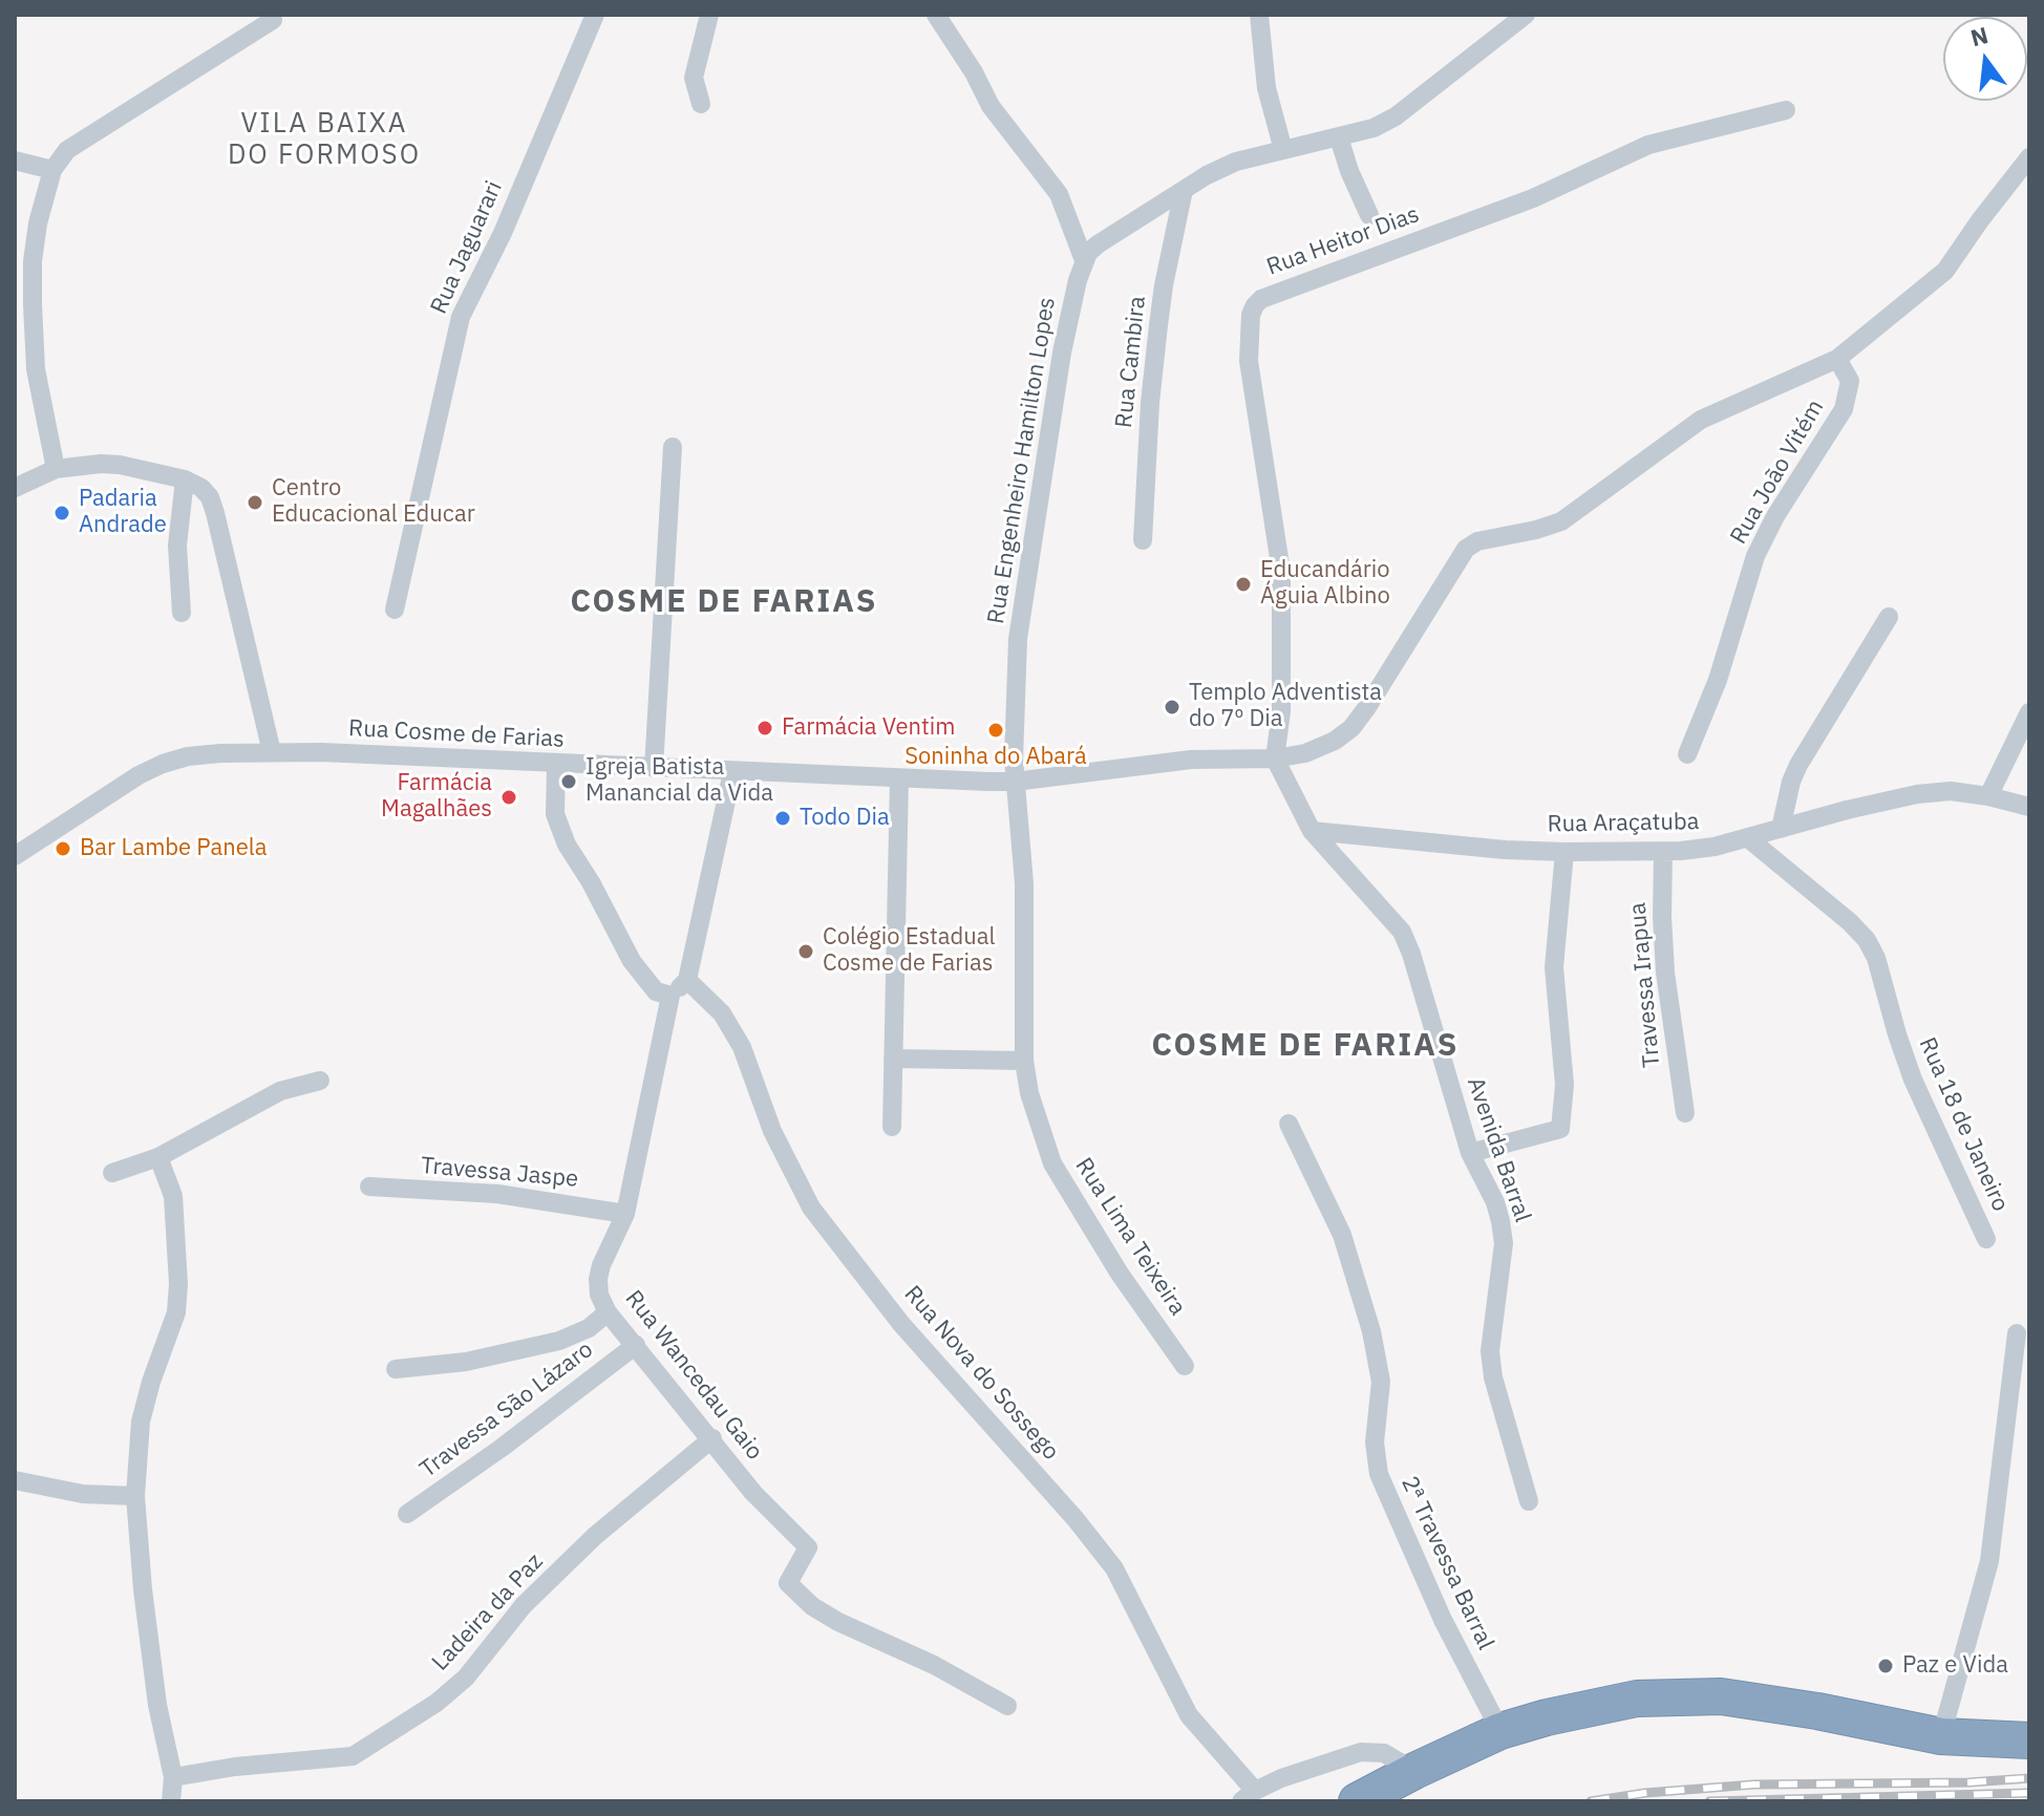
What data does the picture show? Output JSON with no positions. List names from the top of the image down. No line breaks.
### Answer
{"streets":{"street":["Rua Heitor Dias","Rua Jaguarari","Rua Cambira","Rua Engenheiro Hamilton Lopes","Rua João Vitém","Rua Cosme de Farias","Rua Araçatuba","Travessa Irapua","Rua 18 de Janeiro","Avenida Barral","Travessa Jaspe","Rua Lima Teixeira","Rua Nova do Sossego","Rua Wancedau Gaio","Travessa São Lázaro","2ª Travessa Barral","Ladeira da Paz"]},"crossings":[["Rua Heitor Dias","Rua Cosme de Farias"],["Rua Heitor Dias","Avenida Barral"],["Rua Engenheiro Hamilton Lopes","Rua Cosme de Farias"],["Rua Engenheiro Hamilton Lopes","Rua Lima Teixeira"],["Rua João Vitém","Rua Cosme de Farias"],["Rua Cosme de Farias","Avenida Barral"],["Rua Cosme de Farias","Rua Lima Teixeira"],["Rua Araçatuba","Travessa Irapua"],["Rua Araçatuba","Rua 18 de Janeiro"],["Rua Araçatuba","Avenida Barral"],["Travessa Jaspe","Rua Wancedau Gaio"],["Rua Wancedau Gaio","Travessa São Lázaro"],["Rua Wancedau Gaio","Ladeira da Paz"]],"districts":["VILA BAIXA DO FORMOSO","COSME DE FARIAS","COSME DE FARIAS"],"places":["Centro Educacional Educar","Padaria Andrade","Educandário Águia Albino","Templo Adventista do 7º Dia","Farmácia Ventim","Soninha do Abará","Igreja Batista Manancial da Vida","Farmácia Magalhães","Todo Dia","Bar Lambe Panela","Colégio Estadual Cosme de Farias","Paz e Vida"],"north":"top"}
